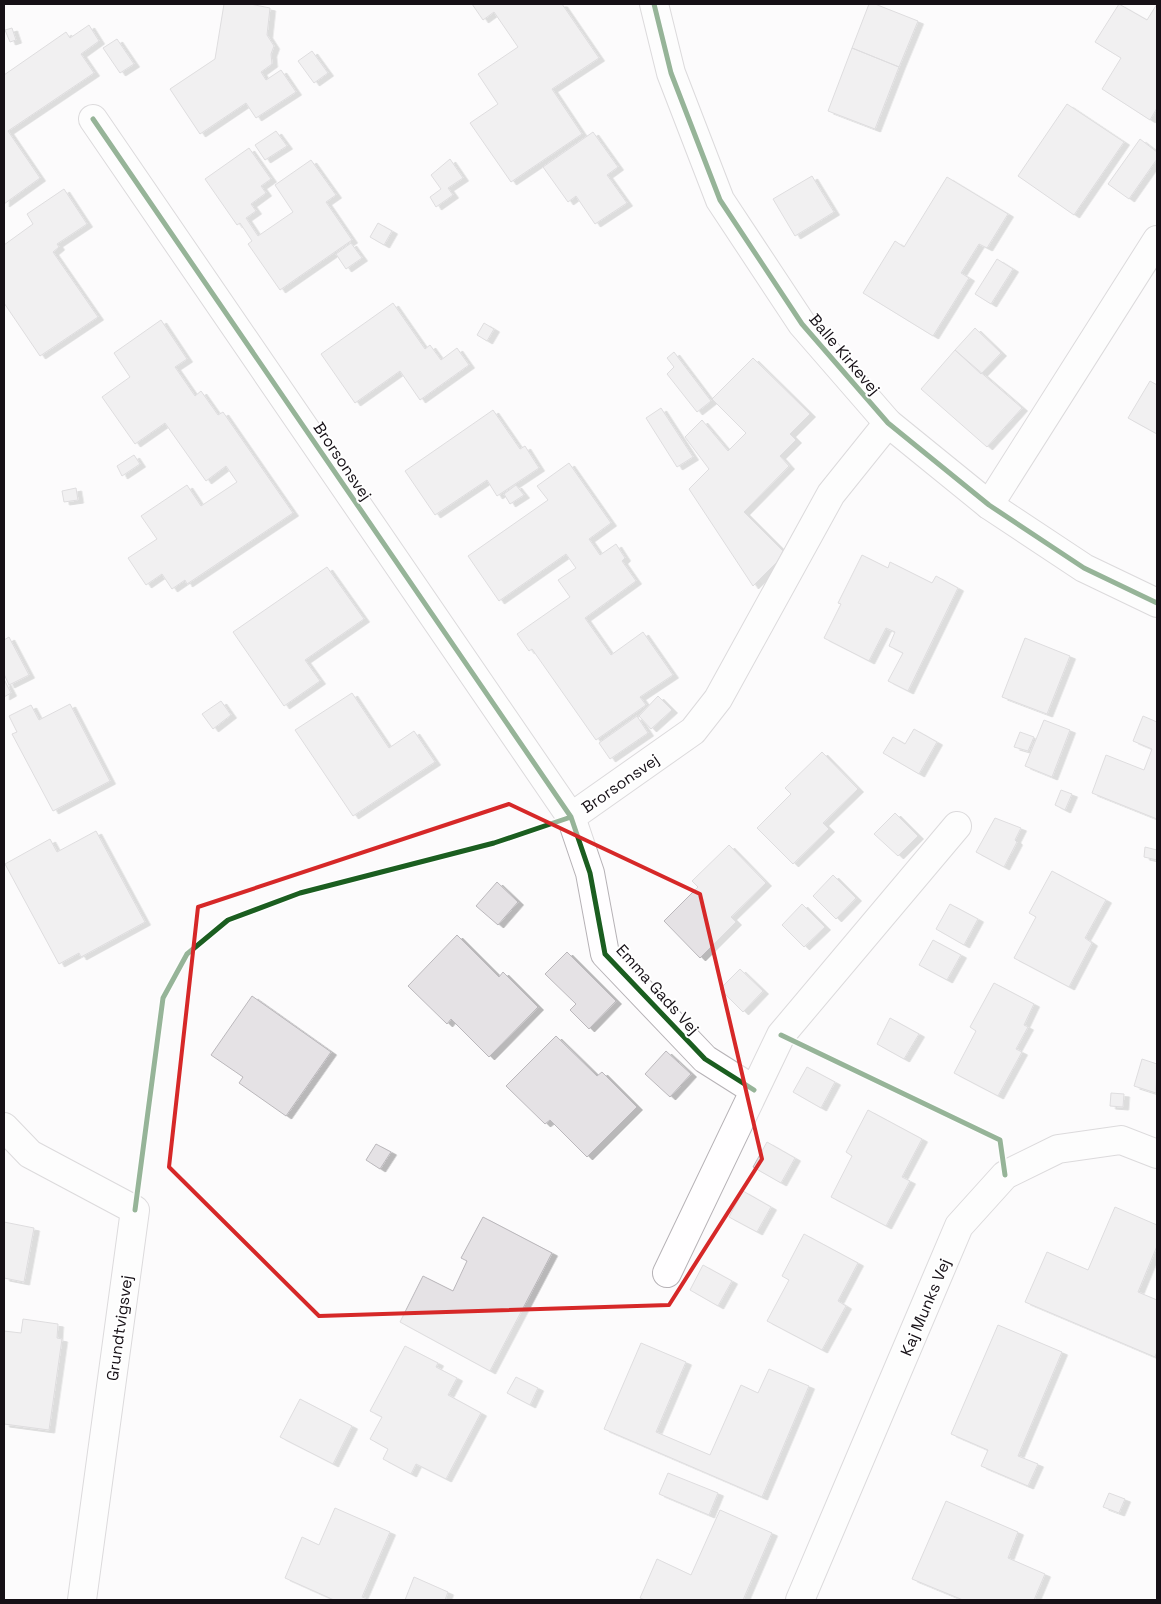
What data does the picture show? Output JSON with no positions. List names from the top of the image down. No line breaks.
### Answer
{"streets":{"street":["Balle Kirkevej","Brorsonsvej","Emma Gads Vej","Kaj Munks Vej","Grundtvigsvej"]},"crossings":[["Balle Kirkevej","Brorsonsvej"],["Brorsonsvej","Emma Gads Vej"]]}
